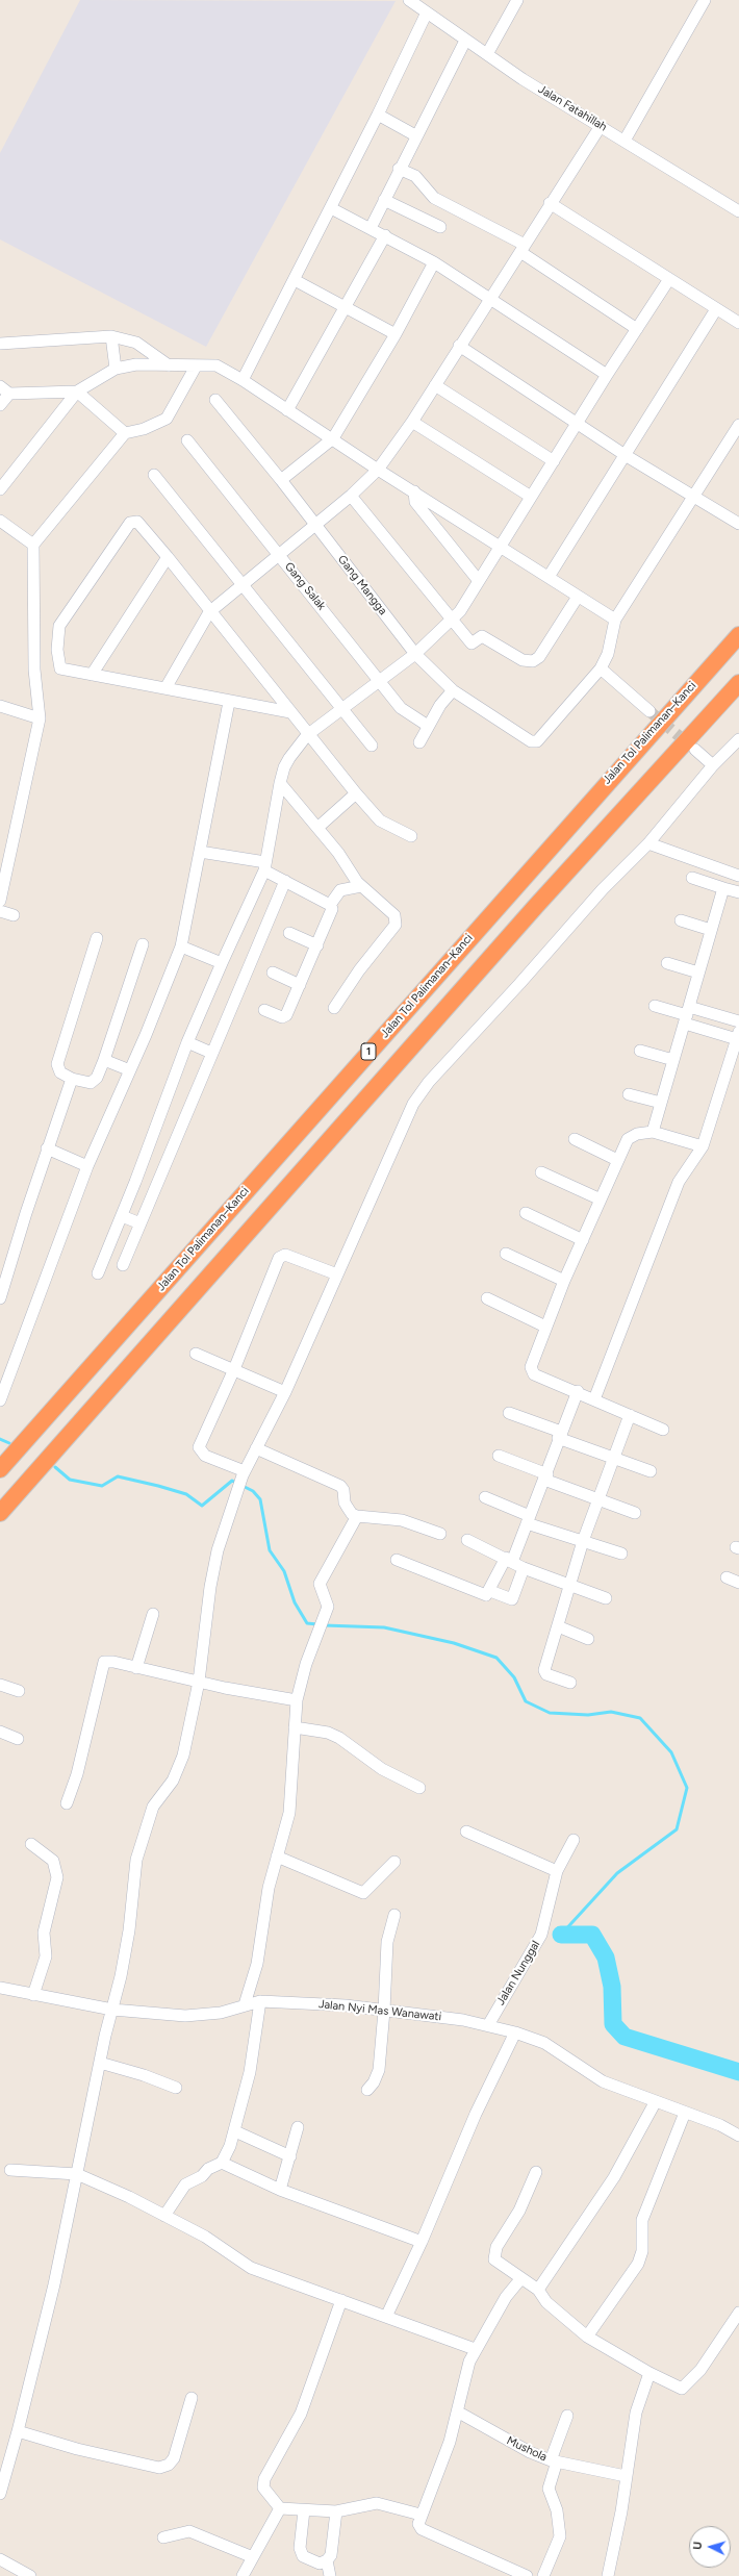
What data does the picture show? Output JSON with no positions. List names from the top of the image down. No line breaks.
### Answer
{"streets":{"highway":["Jalan Tol Palimanan–Kanci","1"],"street":["Jalan Fatahillah","Gang Mangga","Gang Salak","Jalan Nunggal","Jalan Nyi Mas Wanawati","Mushola"]},"crossings":[["Jalan Nunggal","Jalan Nyi Mas Wanawati"]],"north":"left"}
